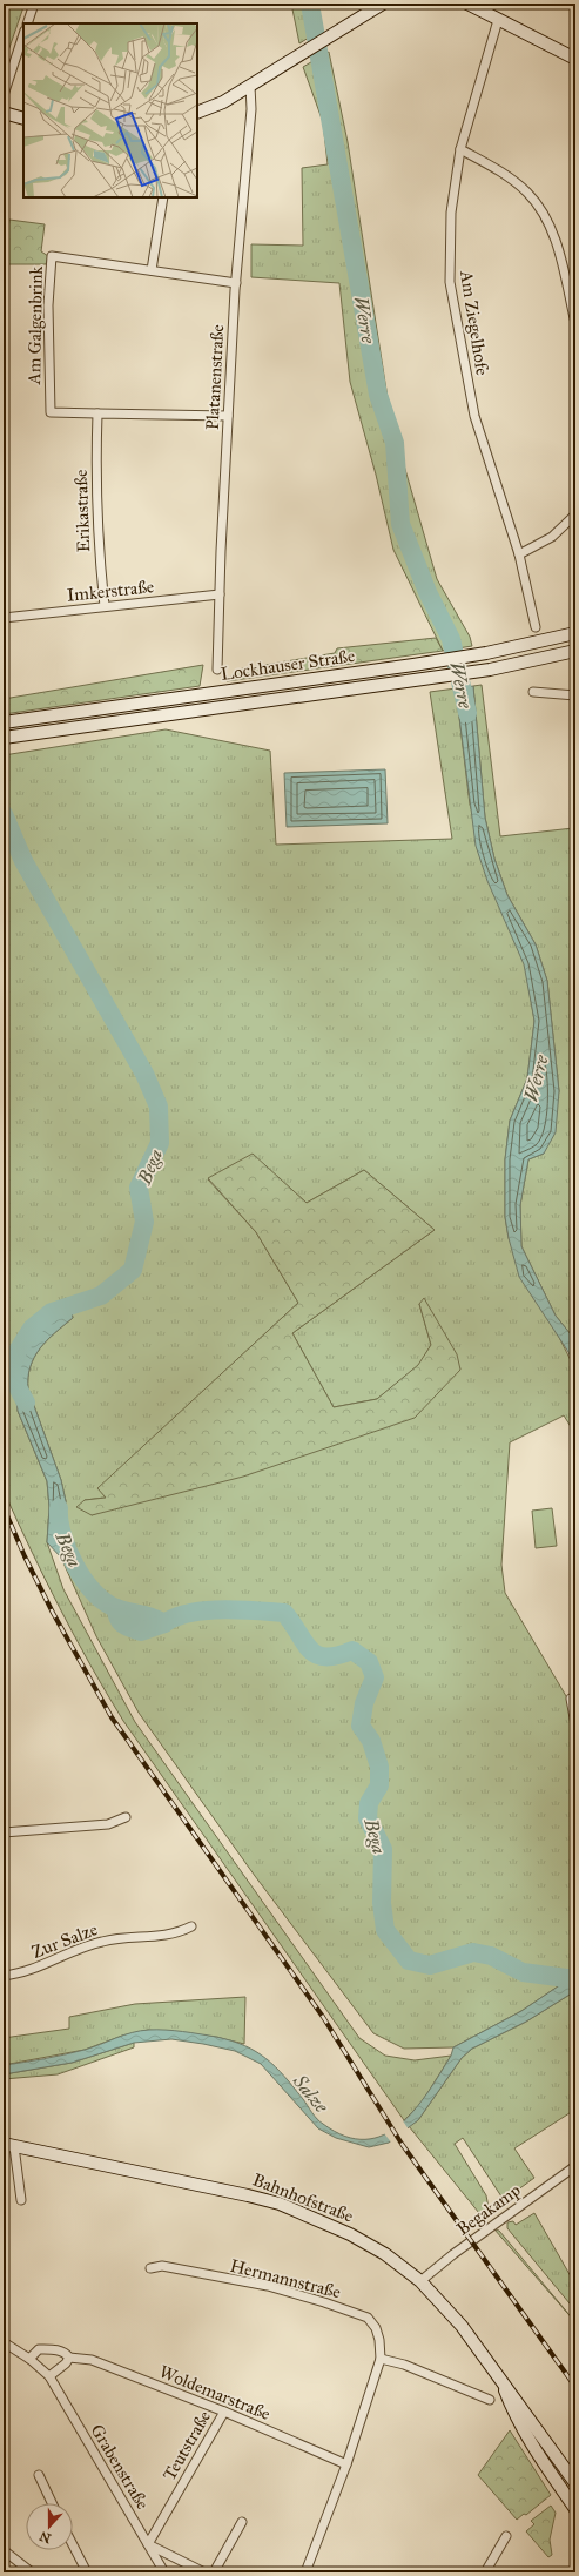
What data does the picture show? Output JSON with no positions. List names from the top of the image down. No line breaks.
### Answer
{"streets":{"main road":["Lockhauser Straße","Bahnhofstraße"],"street":["Am Ziegelhofe","Am Galgenbrink","Platanenstraße","Erikastraße","Imkerstraße","Zur Salze","Begakamp","Hermannstraße","Woldemarstraße","Teutstraße","Grabenstraße"]},"crossings":[["Am Galgenbrink","Erikastraße"],["Platanenstraße","Imkerstraße"],["Erikastraße","Imkerstraße"],["Bahnhofstraße","Begakamp"],["Hermannstraße","Woldemarstraße"],["Woldemarstraße","Teutstraße"],["Woldemarstraße","Grabenstraße"],["Teutstraße","Grabenstraße"]],"water":["Werre","Bega","Salze"],"north":"bottom"}
